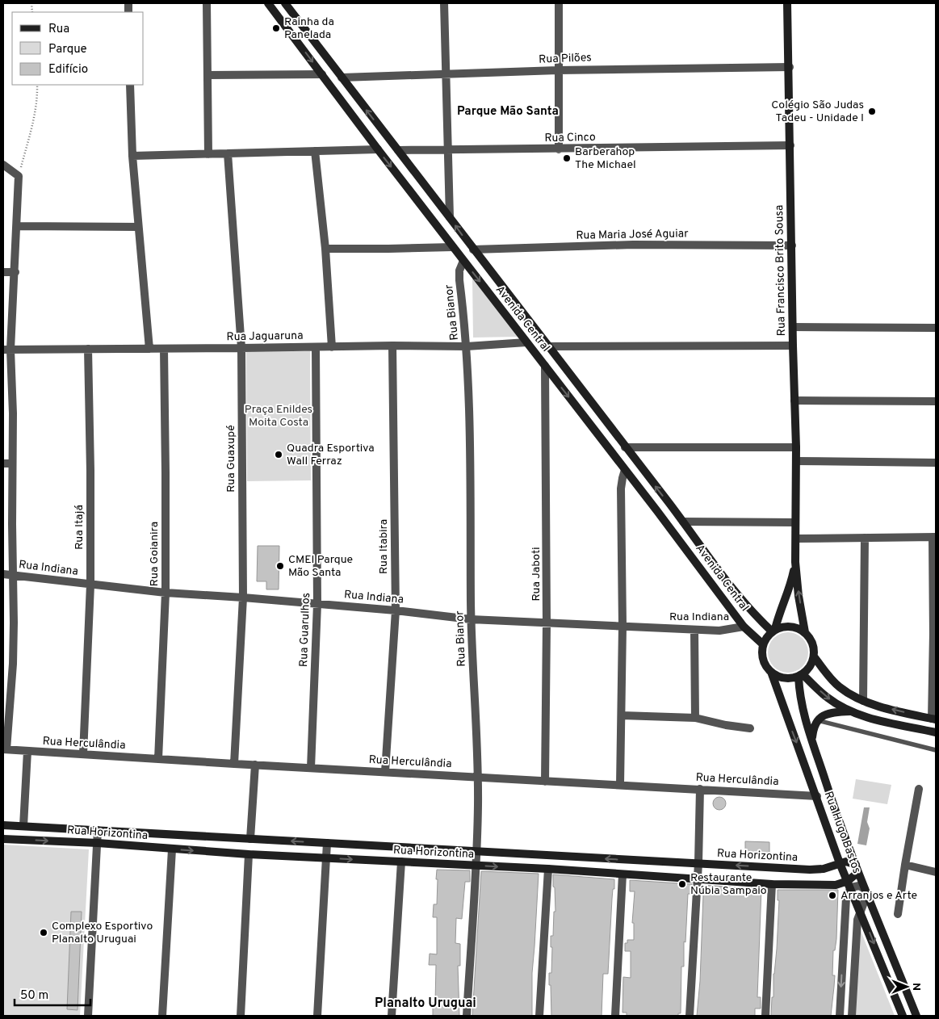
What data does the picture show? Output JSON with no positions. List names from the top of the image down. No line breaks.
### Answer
{"streets":{"street":["Rua Pilões","Rua Cinco","Rua Maria José Aguiar","Rua Francisco Brito Sousa","Rua Bianor","Avenida Central","Rua Jaguaruna","Rua Guaxupé","Rua Itajá","Rua Itabira","Rua Goianira","Rua Indiana","Rua Jaboti","Rua Guarulhos","Rua Herculândia","Rua Hugo Bastos","Rua Horizontina"]},"crossings":[["Rua Pilões","Rua Francisco Brito Sousa"],["Rua Pilões","Avenida Central"],["Rua Cinco","Rua Francisco Brito Sousa"],["Rua Cinco","Avenida Central"],["Rua Maria José Aguiar","Rua Francisco Brito Sousa"],["Rua Maria José Aguiar","Avenida Central"],["Rua Bianor","Avenida Central"],["Rua Bianor","Rua Jaguaruna"],["Rua Bianor","Rua Indiana"],["Rua Bianor","Rua Herculândia"],["Rua Bianor","Rua Horizontina"],["Avenida Central","Rua Jaguaruna"],["Avenida Central","Rua Indiana"],["Avenida Central","Rua Jaboti"],["Avenida Central","Rua Hugo Bastos"],["Rua Jaguaruna","Rua Guaxupé"],["Rua Jaguaruna","Rua Itajá"],["Rua Jaguaruna","Rua Itabira"],["Rua Jaguaruna","Rua Goianira"],["Rua Jaguaruna","Rua Guarulhos"],["Rua Guaxupé","Rua Indiana"],["Rua Guaxupé","Rua Herculândia"],["Rua Itajá","Rua Indiana"],["Rua Itajá","Rua Herculândia"],["Rua Itabira","Rua Indiana"],["Rua Itabira","Rua Herculândia"],["Rua Goianira","Rua Indiana"],["Rua Goianira","Rua Herculândia"],["Rua Indiana","Rua Jaboti"],["Rua Indiana","Rua Guarulhos"],["Rua Jaboti","Rua Herculândia"],["Rua Guarulhos","Rua Herculândia"],["Rua Herculândia","Rua Hugo Bastos"],["Rua Hugo Bastos","Rua Horizontina"]],"districts":["Parque Mão Santa","Planalto Uruguai"],"parks":["Praça Enildes Moita Costa"],"places":["Rainha da Panelada","Colégio São Judas Tadeu - Unidade I","Barberahop The Michael","Quadra Esportiva Wall Ferraz","CMEI Parque Mão Santa","Restaurante Núbia Sampaio","Arranjos e Arte","Complexo Esportivo Planalto Uruguai"],"legend":["Rua","Parque","Edifício"],"scale_bar":"50 m","north":"right"}
